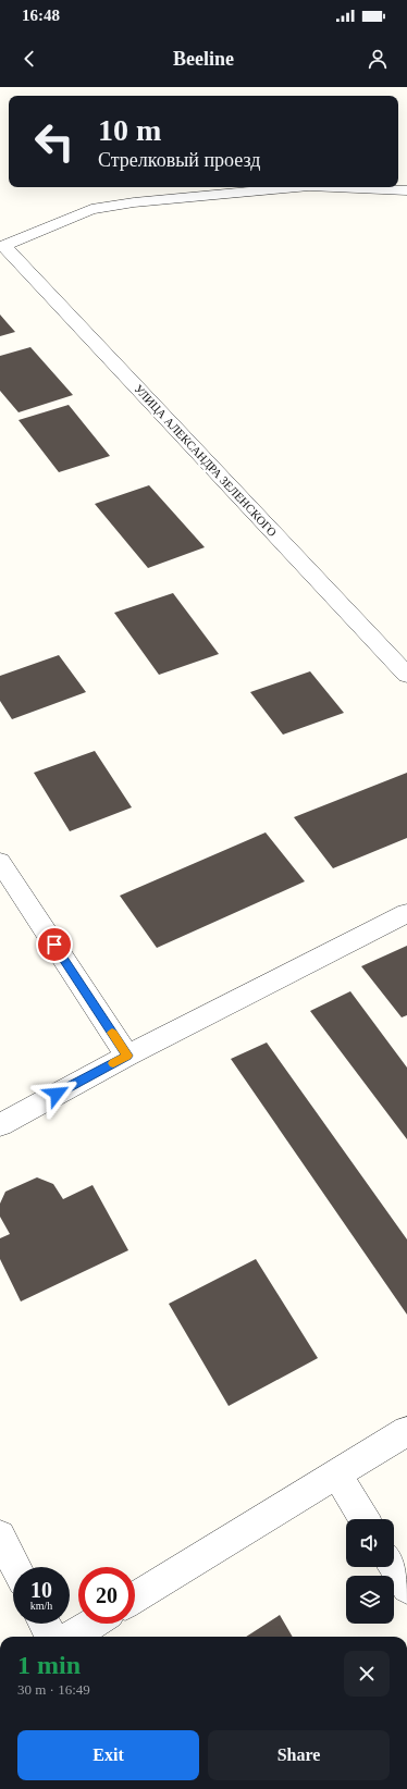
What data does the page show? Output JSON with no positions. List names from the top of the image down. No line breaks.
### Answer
{"streets":{"street":["УЛИЦА АЛЕКСАНДРА ЗЕЛЕНСКОГО"]},"page":{"status":"16:48","header":"Beeline","turn":["10 m","Стрелковый проезд"],"speed":"10 km/h","limit":"20","heading":["1 min","30 m · 16:49"],"buttons":["Exit","Share"]}}
